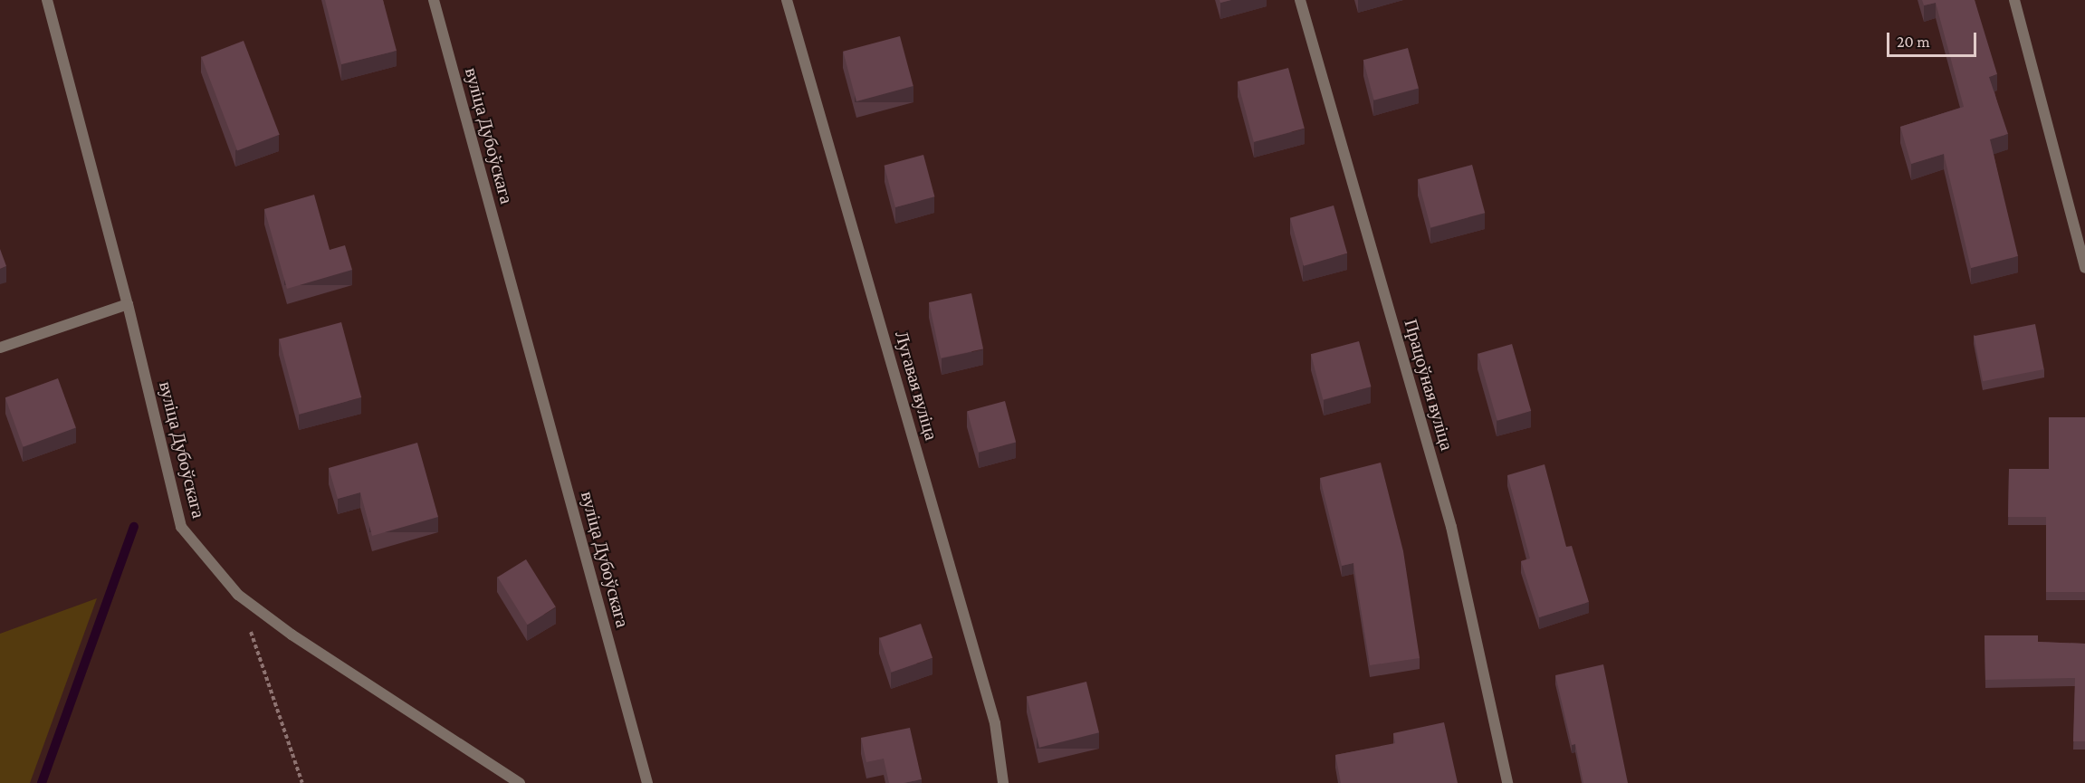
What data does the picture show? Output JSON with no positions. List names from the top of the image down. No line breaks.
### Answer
{"streets":{"street":["вуліца Дубоўскага","Працоўная вуліца","Лугавая вуліца"]},"scale_bar":"20 m"}
